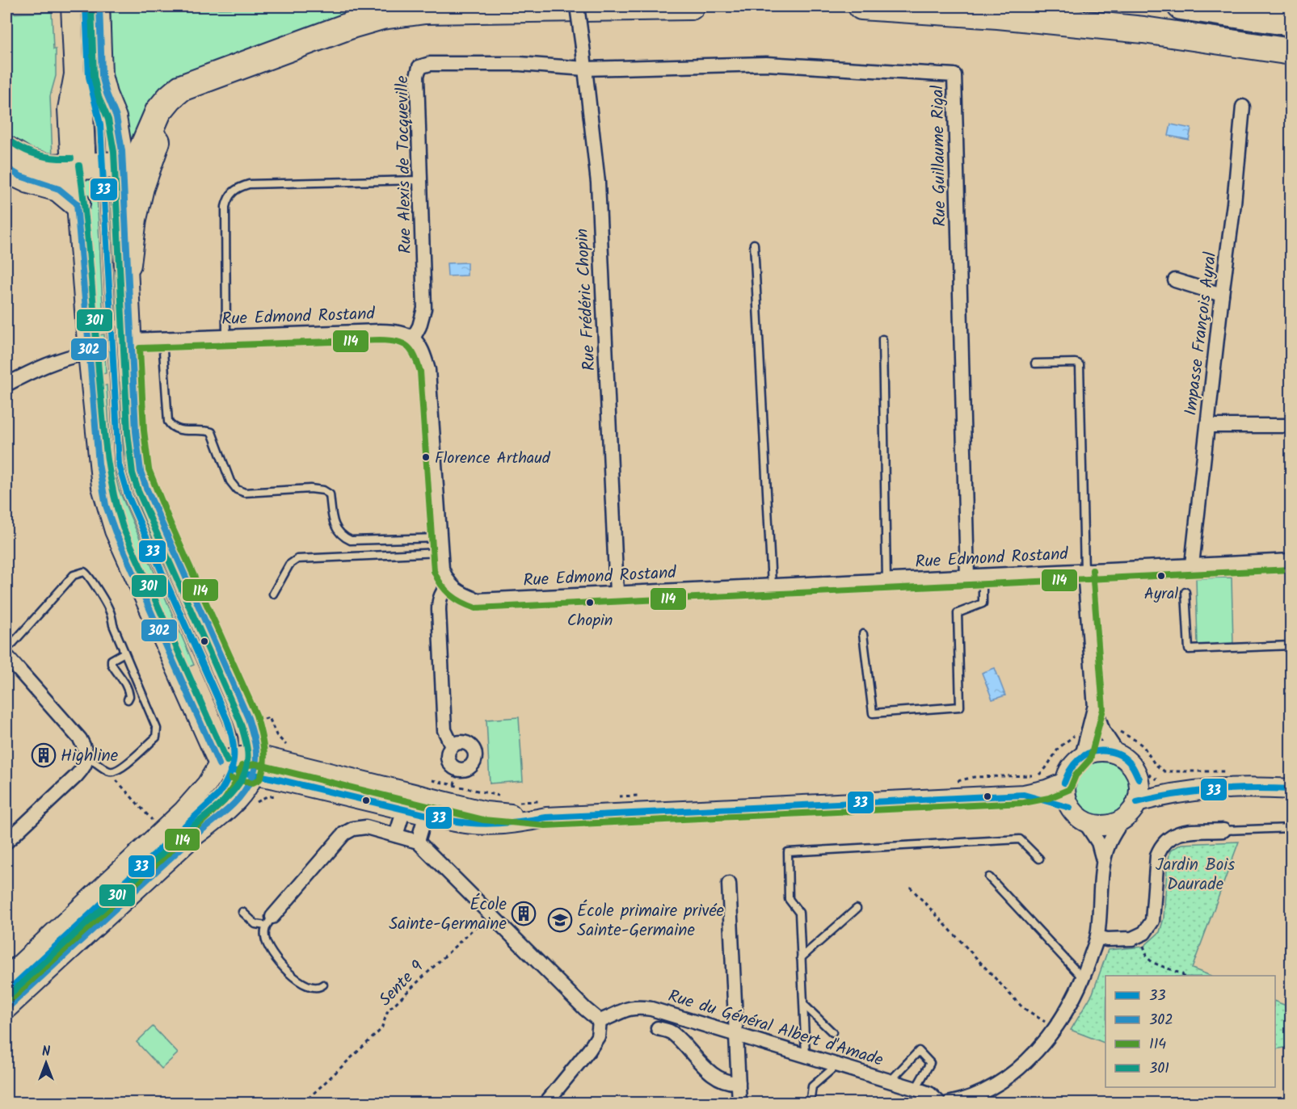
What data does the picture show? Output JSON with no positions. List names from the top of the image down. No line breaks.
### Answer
{"streets":{"street":["Rue Guillaume Rigal","Rue Alexis de Tocqueville","Rue Frédéric Chopin","Rue Edmond Rostand","Impasse François Ayral","Rue du Général Albert d'Amade"],"path":["Sente 9"]},"crossings":[["Rue Guillaume Rigal","Rue Alexis de Tocqueville"],["Rue Guillaume Rigal","Rue Frédéric Chopin"],["Rue Guillaume Rigal","Rue Edmond Rostand"],["Rue Alexis de Tocqueville","Rue Frédéric Chopin"],["Rue Alexis de Tocqueville","Rue Edmond Rostand"],["Rue Frédéric Chopin","Rue Edmond Rostand"],["Rue Edmond Rostand","Impasse François Ayral"]],"parks":["Jardin Bois Daurade"],"places":{"other":["Florence Arthaud","Ayral","Chopin"],"building":["Highline","École Sainte-Germaine"],"school or university":["École primaire privée Sainte-Germaine"]},"lines":["transit line 33","transit line 302","transit line 301","transit line 114"],"legend":["33","302","114","301"],"north":"top"}
